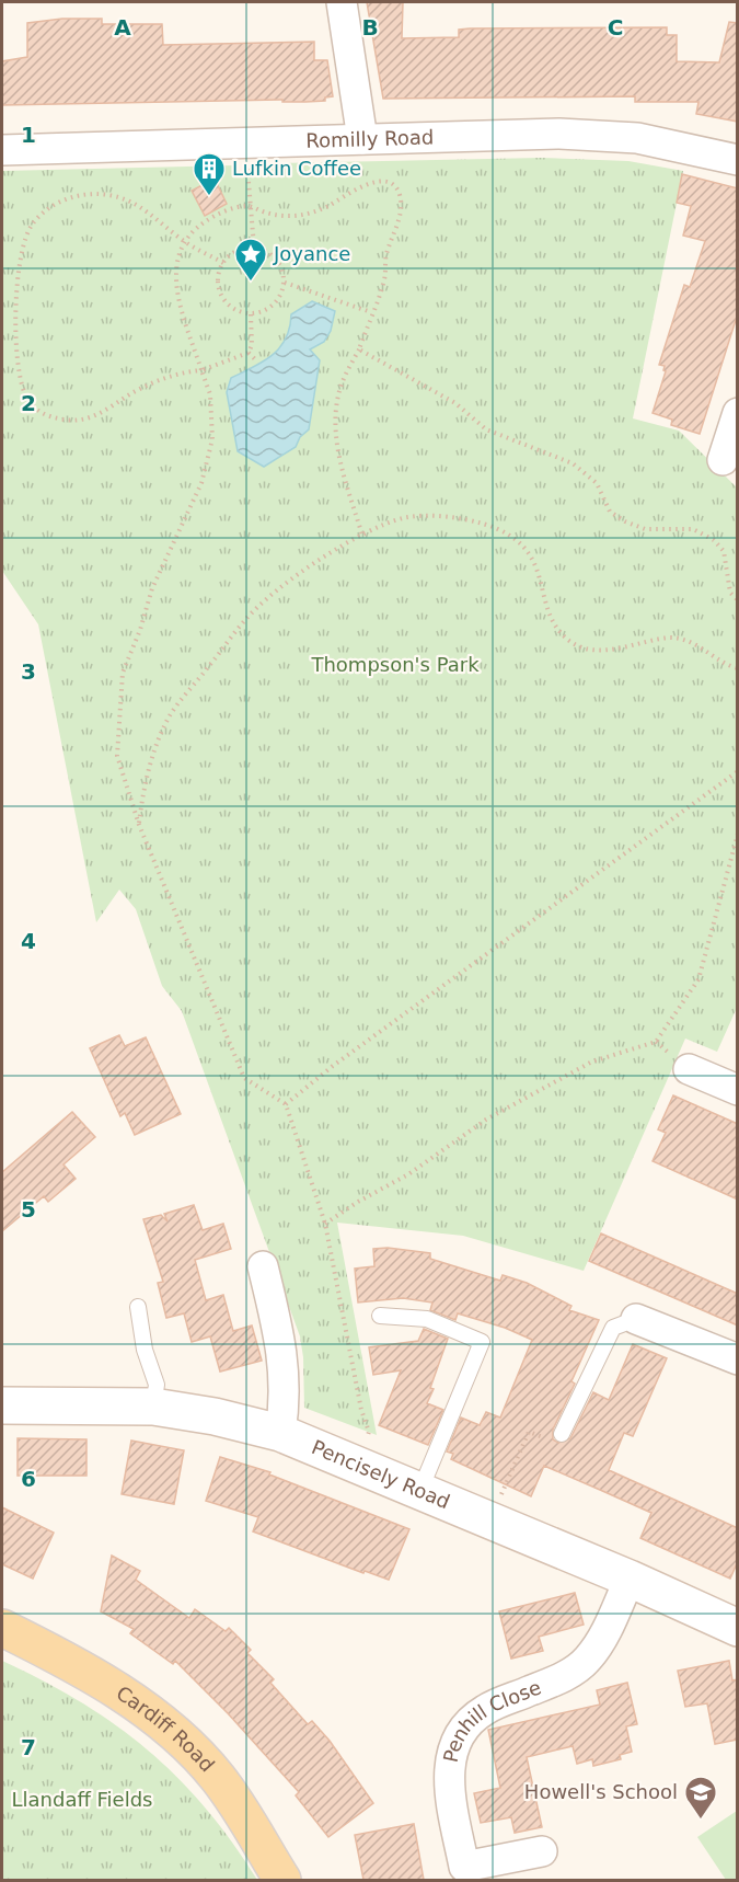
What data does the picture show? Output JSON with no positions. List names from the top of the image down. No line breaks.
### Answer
{"streets":{"main road":["Pencisely Road","Cardiff Road"],"street":["Romilly Road","Penhill Close"]},"crossings":[["Pencisely Road","Penhill Close"]],"parks":["Thompson's Park","Llandaff Fields"],"places":{"building":["Lufkin Coffee"],"place":["Joyance"],"school or university":["Howell's School"]},"grid":{"columns":["A","B","C"],"rows":["1","2","3","4","5","6","7"]}}
